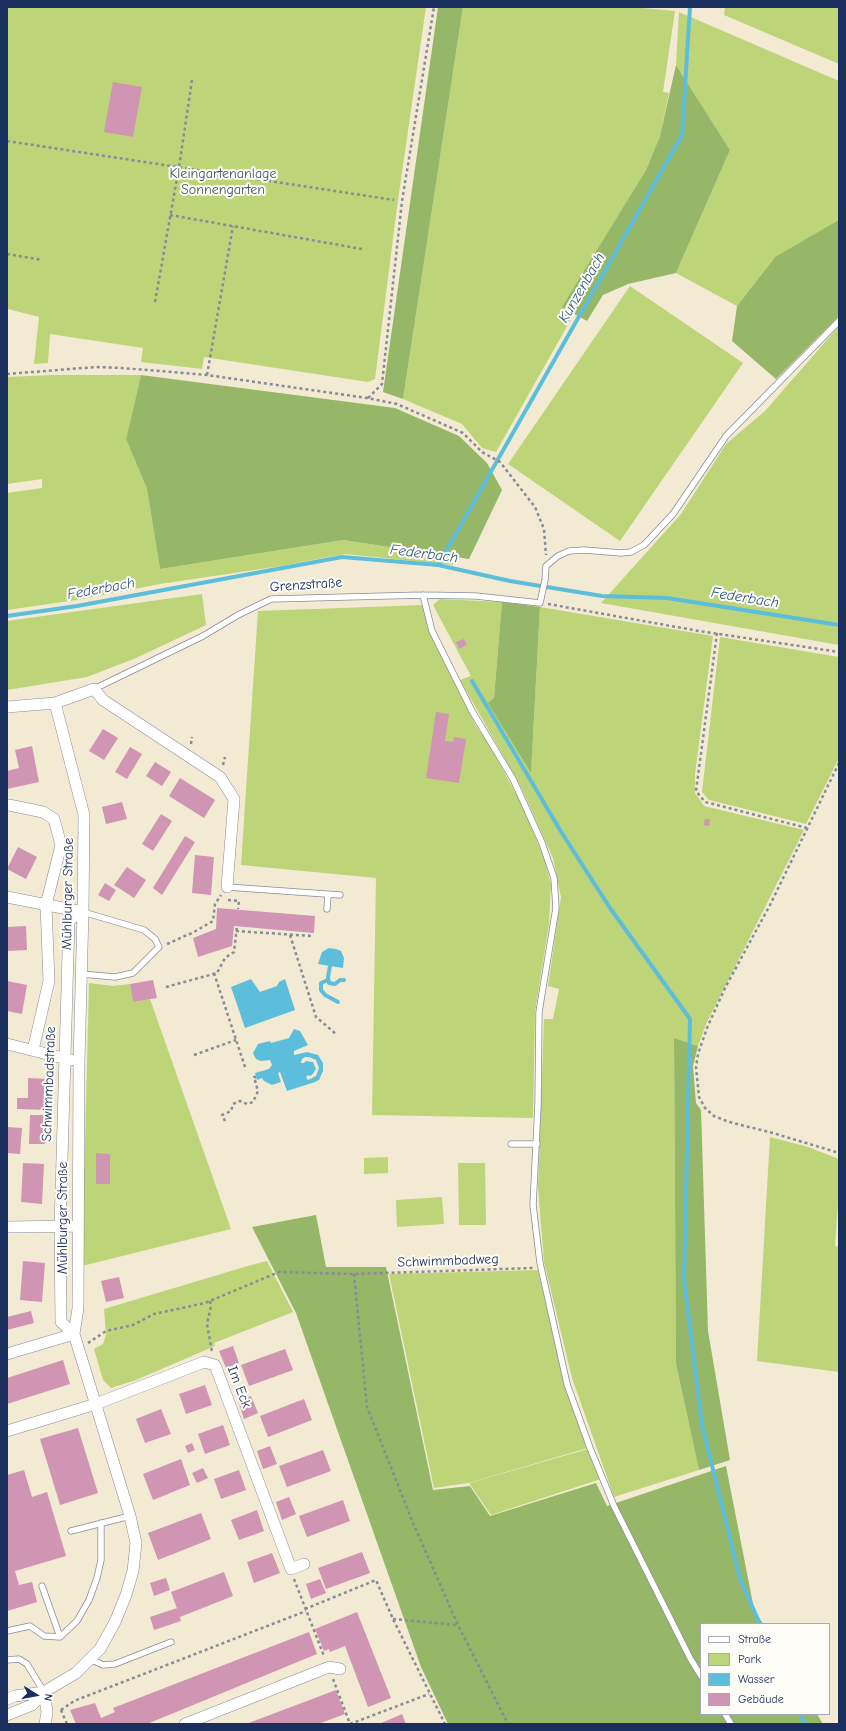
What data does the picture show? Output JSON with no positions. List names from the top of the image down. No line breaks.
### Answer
{"streets":{"street":["Grenzstraße","Mühlburger Straße","Schwimmbadstraße","Im Eck"],"path":["Schwimmbadweg"]},"crossings":[["Grenzstraße","Mühlburger Straße"],["Mühlburger Straße","Schwimmbadstraße"],["Mühlburger Straße","Schwimmbadweg"],["Mühlburger Straße","Im Eck"]],"water":["Kunzenbach","Federbach"],"parks":["Kleingartenanlage Sonnengarten"],"legend":["Straße","Park","Wasser","Gebäude"],"north":"right"}
